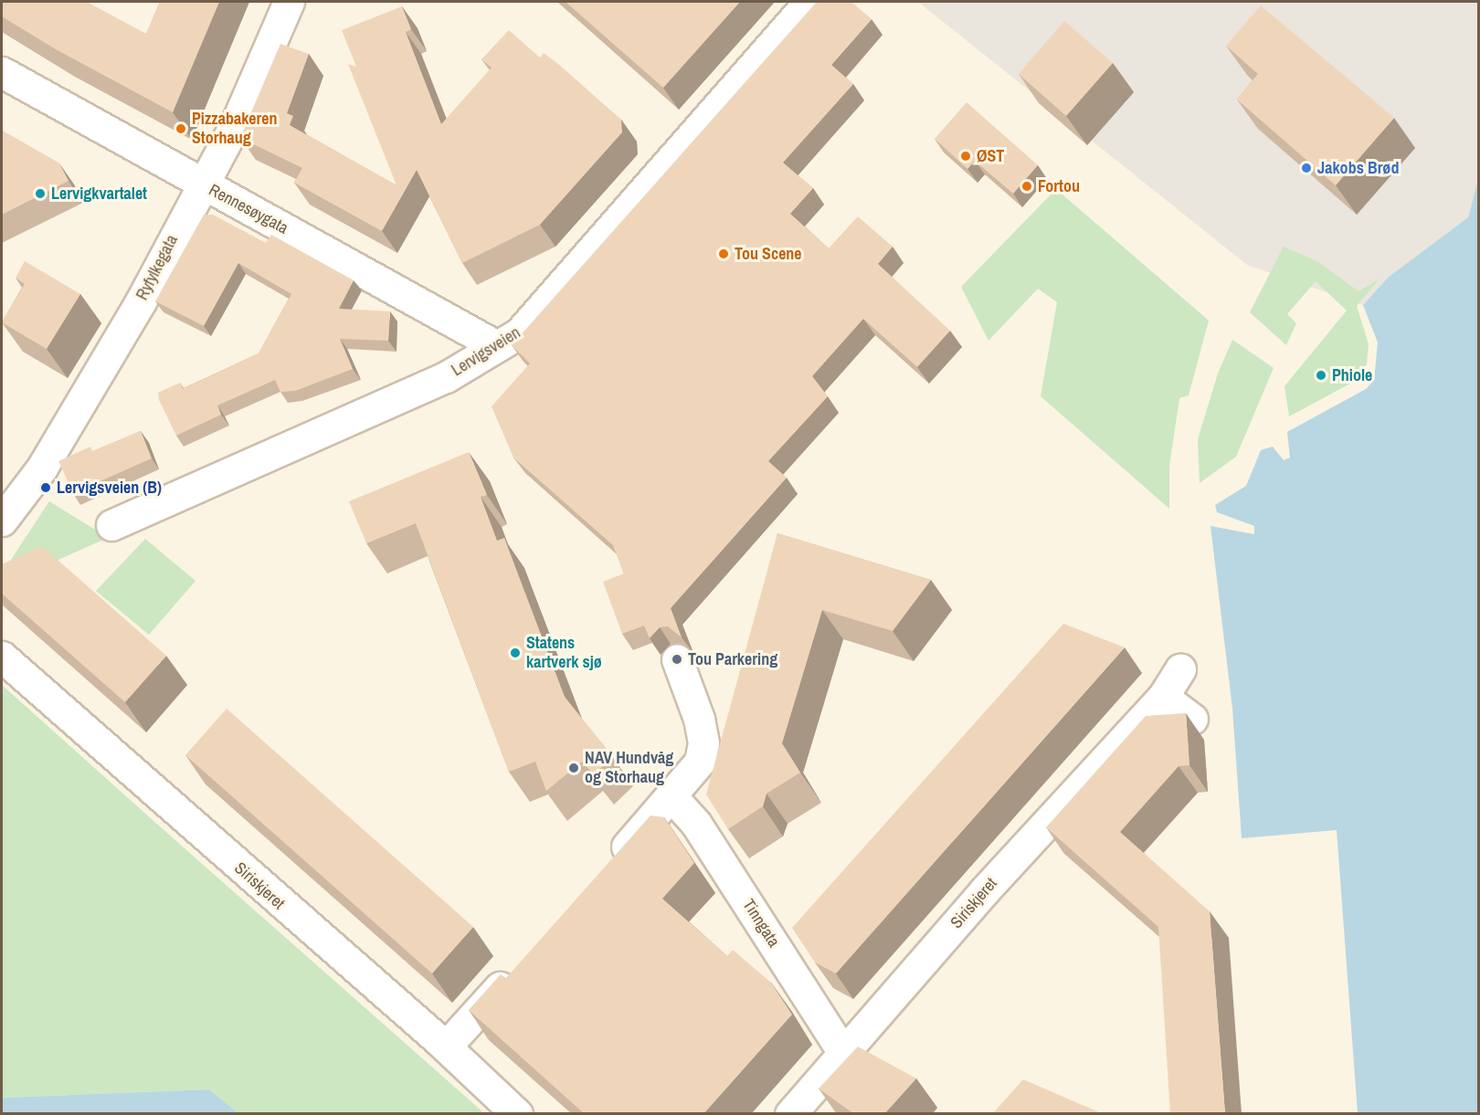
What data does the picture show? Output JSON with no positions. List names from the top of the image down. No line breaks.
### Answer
{"streets":{"street":["Rennesøygata","Ryfylkegata","Lervigsveien","Siriskjeret","Tinngata"]},"crossings":[["Rennesøygata","Ryfylkegata"],["Rennesøygata","Lervigsveien"],["Siriskjeret","Tinngata"]],"places":["Pizzabakeren Storhaug","ØST","Jakobs Brød","Fortou","Lervigkvartalet","Tou Scene","Phiole","Lervigsveien (B)","Statens kartverk sjø","Tou Parkering","NAV Hundvåg og Storhaug"]}
